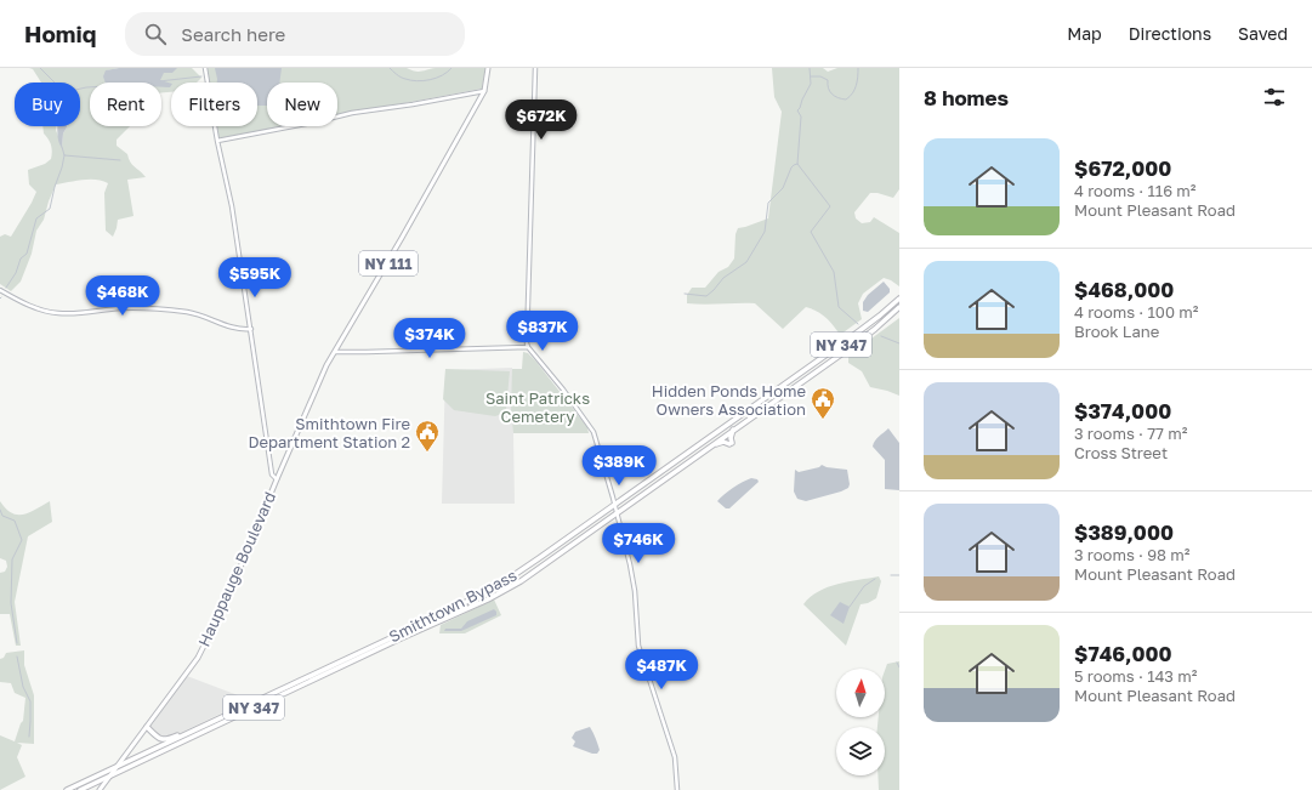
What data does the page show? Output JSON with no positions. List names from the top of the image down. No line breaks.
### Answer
{"streets":{"highway":["NY 347","Smithtown Bypass"],"main road":["NY 111","Hauppauge Boulevard"]},"crossings":[["NY 111","Hauppauge Boulevard"],["Hauppauge Boulevard","Smithtown Bypass"]],"parks":["Saint Patricks Cemetery"],"places":{"public building":["Hidden Ponds Home Owners Association","Smithtown Fire Department Station 2"]},"north":"top","page":{"header":"Homiq","search":"Search here","nav":["Map","Directions","Saved"],"heading":"8 homes","chip":["Buy","Rent","Filters","New"],"price":["$672K","$595K","$468K","$837K","$374K","$389K","$746K","$487K"],"list":[{"name":"$672,000","note":"4 rooms · 116 m² · Mount Pleasant Road"},{"name":"$468,000","note":"4 rooms · 100 m² · Brook Lane"},{"name":"$374,000","note":"3 rooms · 77 m² · Cross Street"},{"name":"$389,000","note":"3 rooms · 98 m² · Mount Pleasant Road"},{"name":"$746,000","note":"5 rooms · 143 m² · Mount Pleasant Road"}]}}
